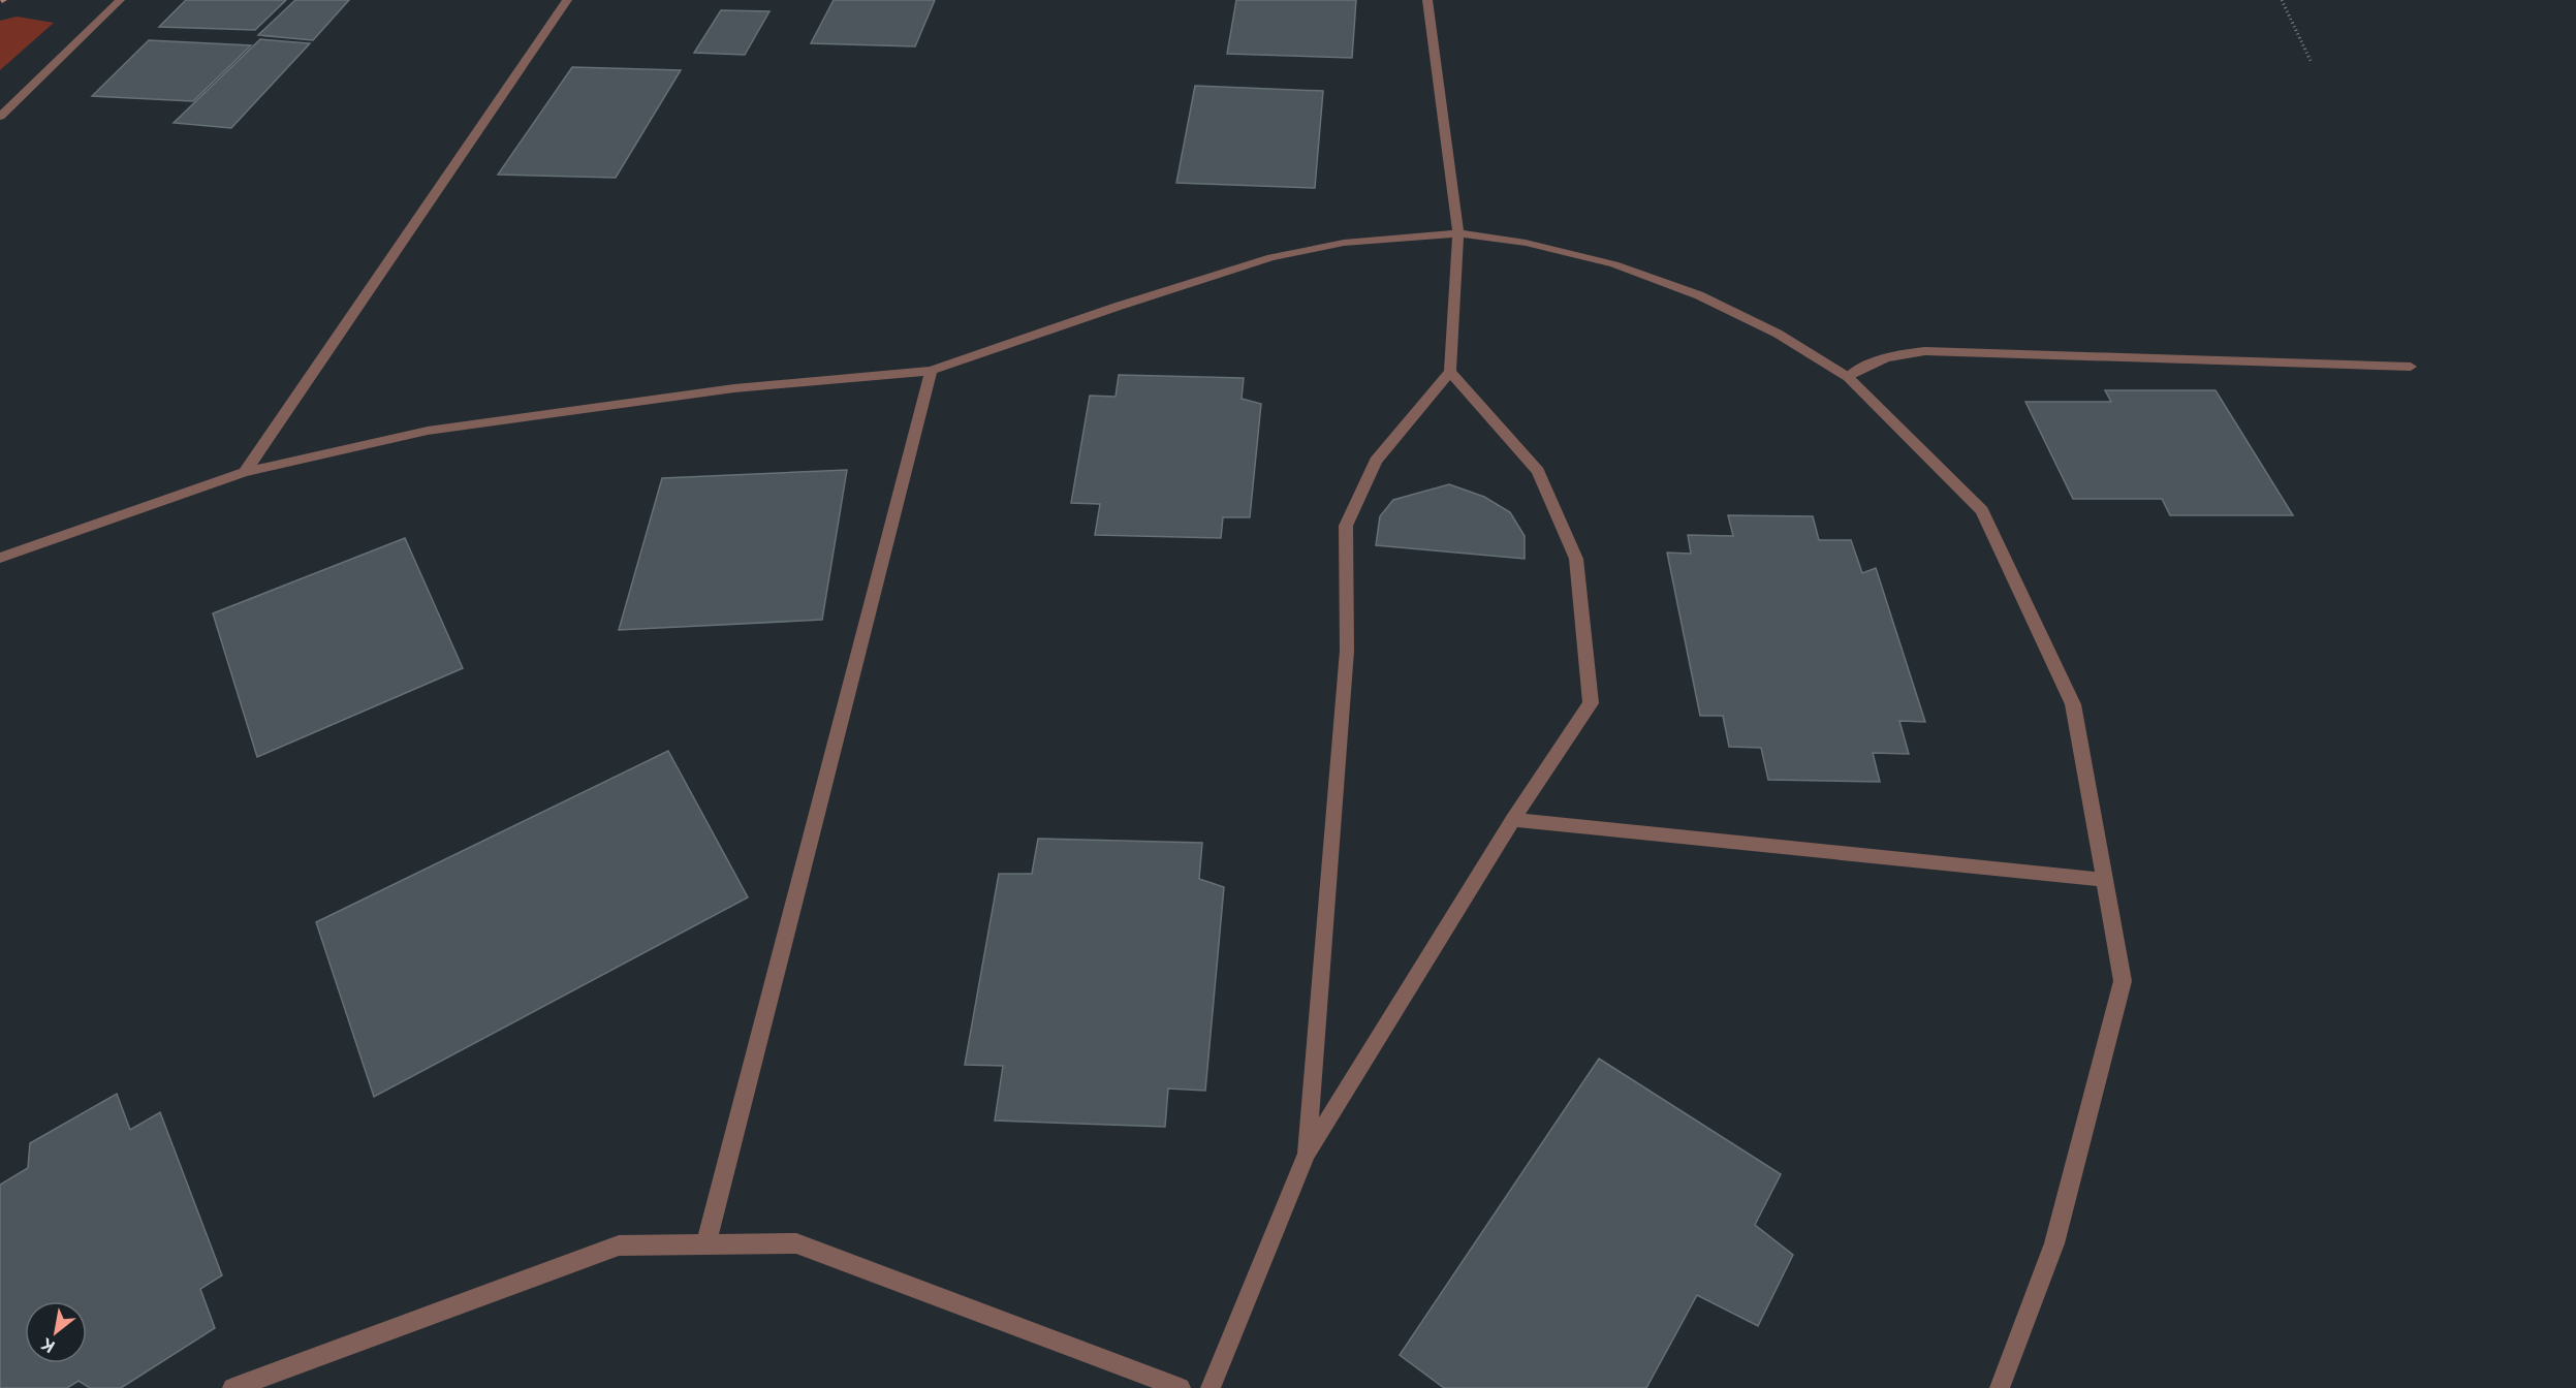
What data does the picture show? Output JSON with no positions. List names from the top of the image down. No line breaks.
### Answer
{"north":"bottom left"}
